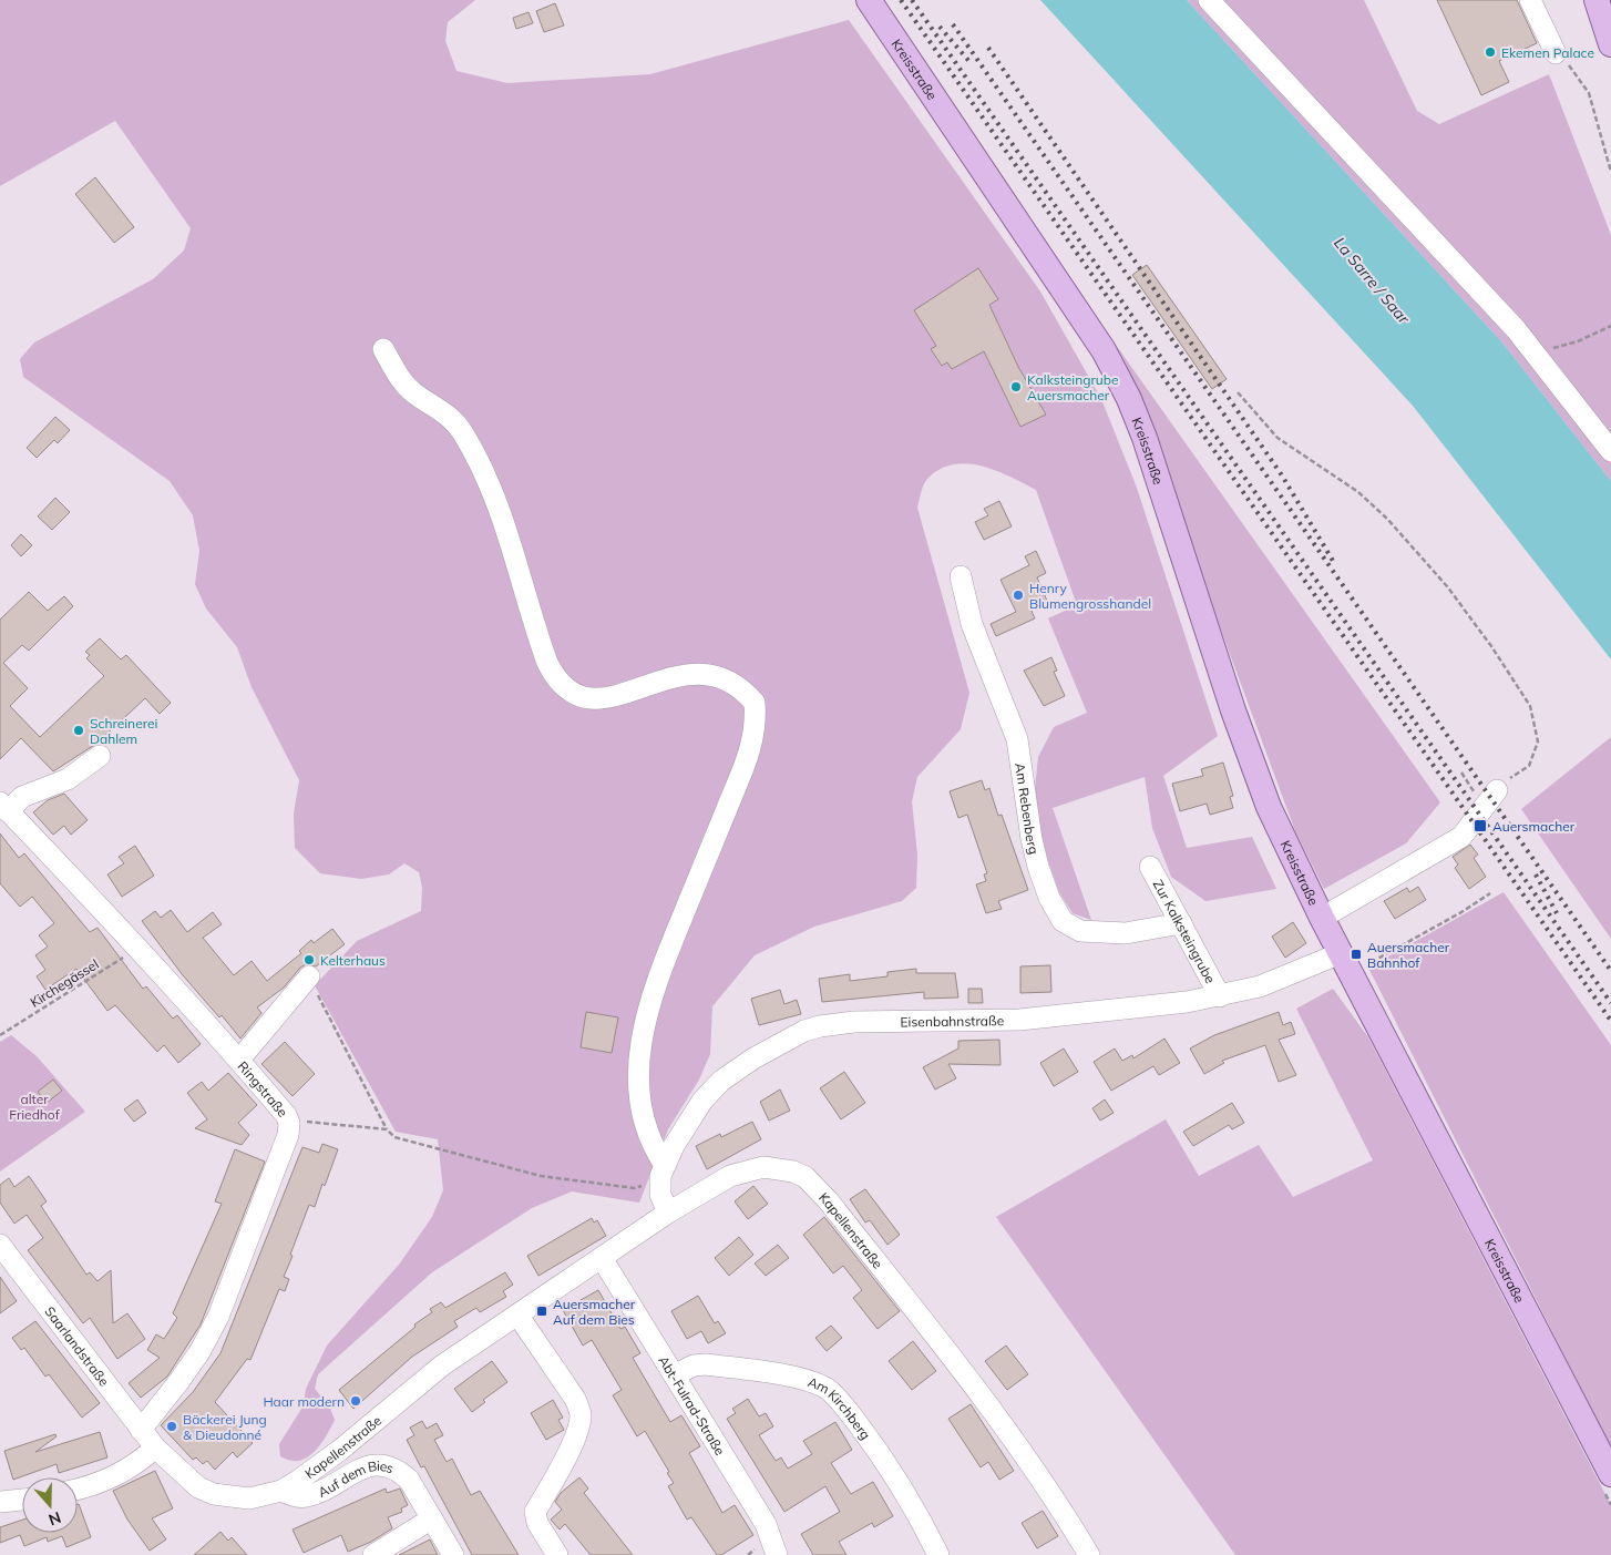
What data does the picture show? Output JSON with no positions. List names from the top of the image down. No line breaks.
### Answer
{"streets":{"main road":["Kreisstraße"],"street":["Am Rebenberg","Zur Kalksteingrube","Eisenbahnstraße","Ringstraße","Kapellenstraße","Saarlandstraße","Abt-Fulrad-Straße","Am Kirchberg","Auf dem Bies"],"path":["Kirchegässel"]},"crossings":[["Kreisstraße","Eisenbahnstraße"],["Am Rebenberg","Zur Kalksteingrube"],["Zur Kalksteingrube","Eisenbahnstraße"],["Kirchegässel","Ringstraße"],["Eisenbahnstraße","Kapellenstraße"],["Ringstraße","Saarlandstraße"],["Kapellenstraße","Saarlandstraße"],["Kapellenstraße","Abt-Fulrad-Straße"],["Kapellenstraße","Auf dem Bies"],["Abt-Fulrad-Straße","Am Kirchberg"]],"water":["La Sarre / Saar"],"parks":["alter Friedhof"],"places":{"other":["Ekemen Palace","Kalksteingrube Auersmacher","Henry Blumengrosshandel","Schreinerei Dahlem","Kelterhaus","Haar modern","Bäckerei Jung & Dieudonné"],"transit":["Auersmacher","Auersmacher Bahnhof","Auersmacher Auf dem Bies"]},"north":"bottom"}
